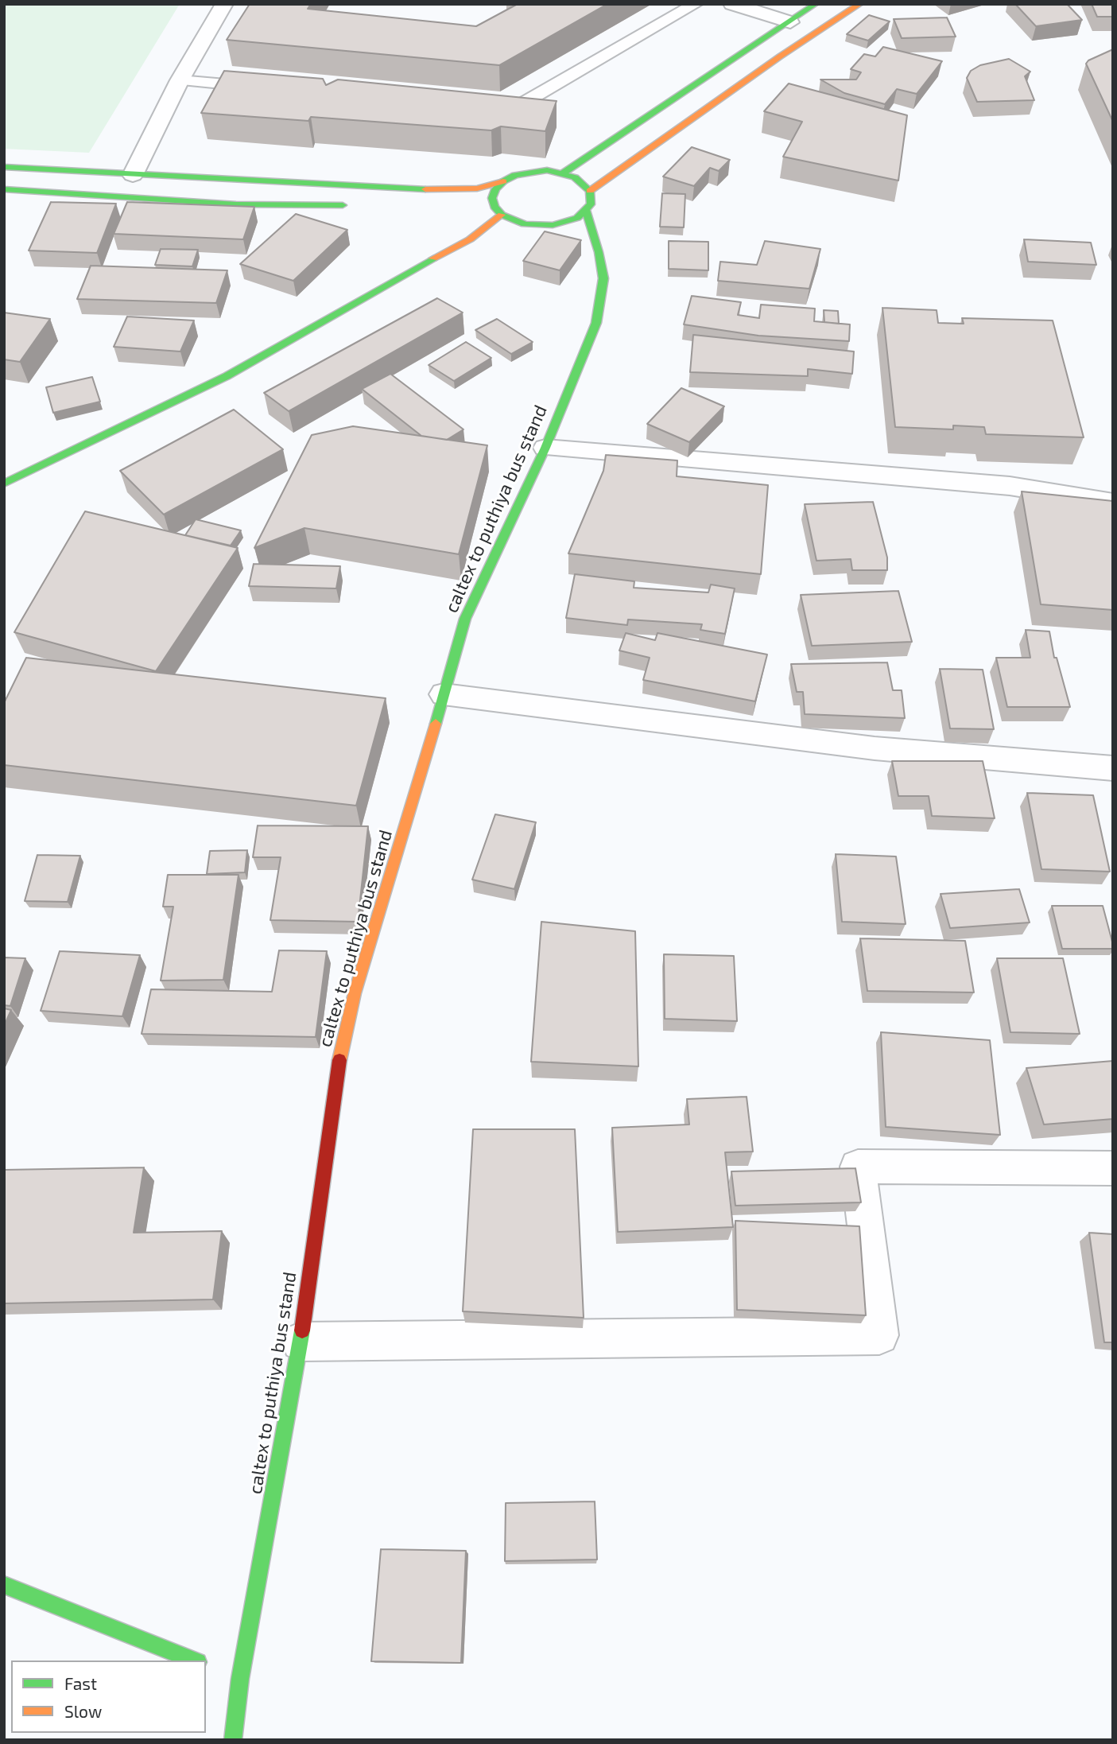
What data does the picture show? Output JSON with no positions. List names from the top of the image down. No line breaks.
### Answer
{"streets":{"main road":["caltex to puthiya bus stand"]},"legend":["Fast","Slow"]}
